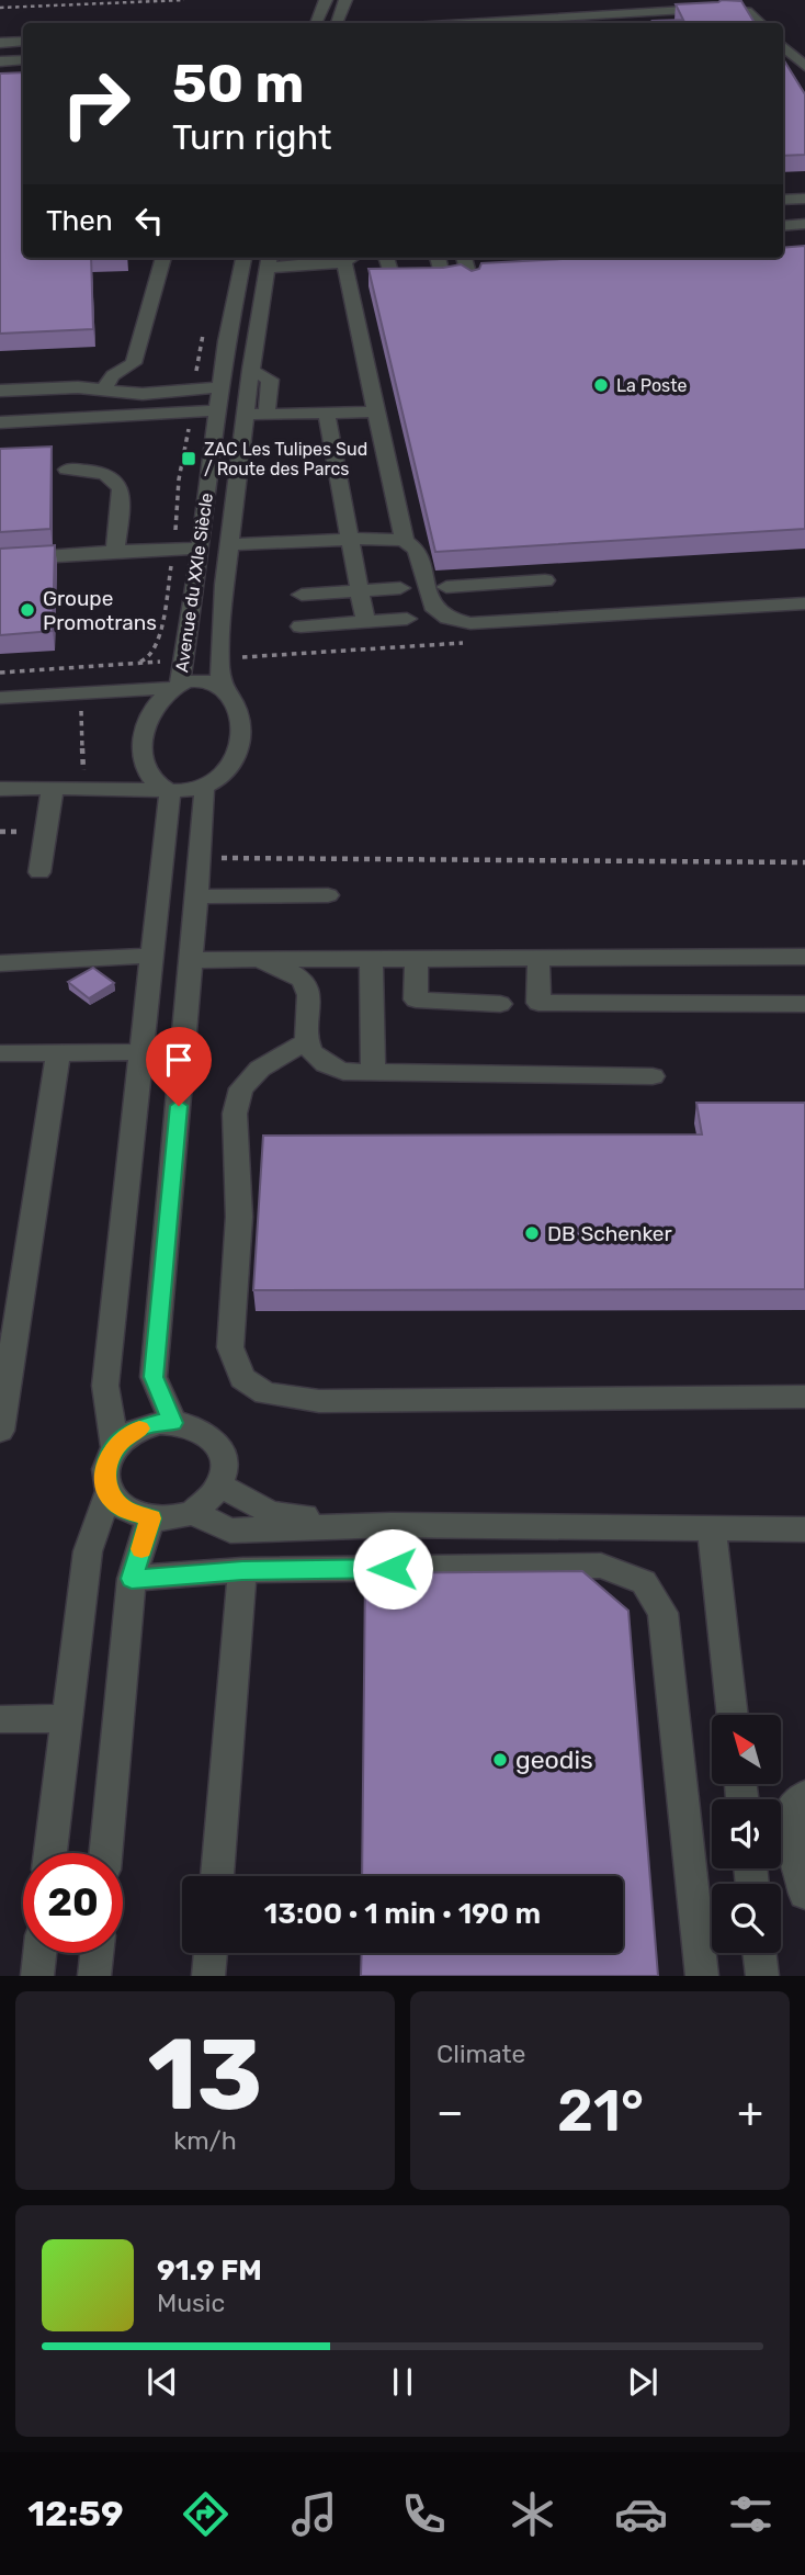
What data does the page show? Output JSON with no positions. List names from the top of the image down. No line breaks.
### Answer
{"streets":{"street":["Avenue du XXIe Siècle"]},"places":{"other":["La Poste","Groupe Promotrans","DB Schenker","geodis"],"transit":["ZAC Les Tulipes Sud / Route des Parcs"]},"north":"top left","page":{"turn":["50 m","Turn right"],"then":"Then","limit":"20","trip":"13:00 · 1 min · 190 m","tile":[["13","km/h"],"Climate"],"heat":["−","21°","+"],"song":["91.9 FM","Music"],"tabs":"12:59"}}
